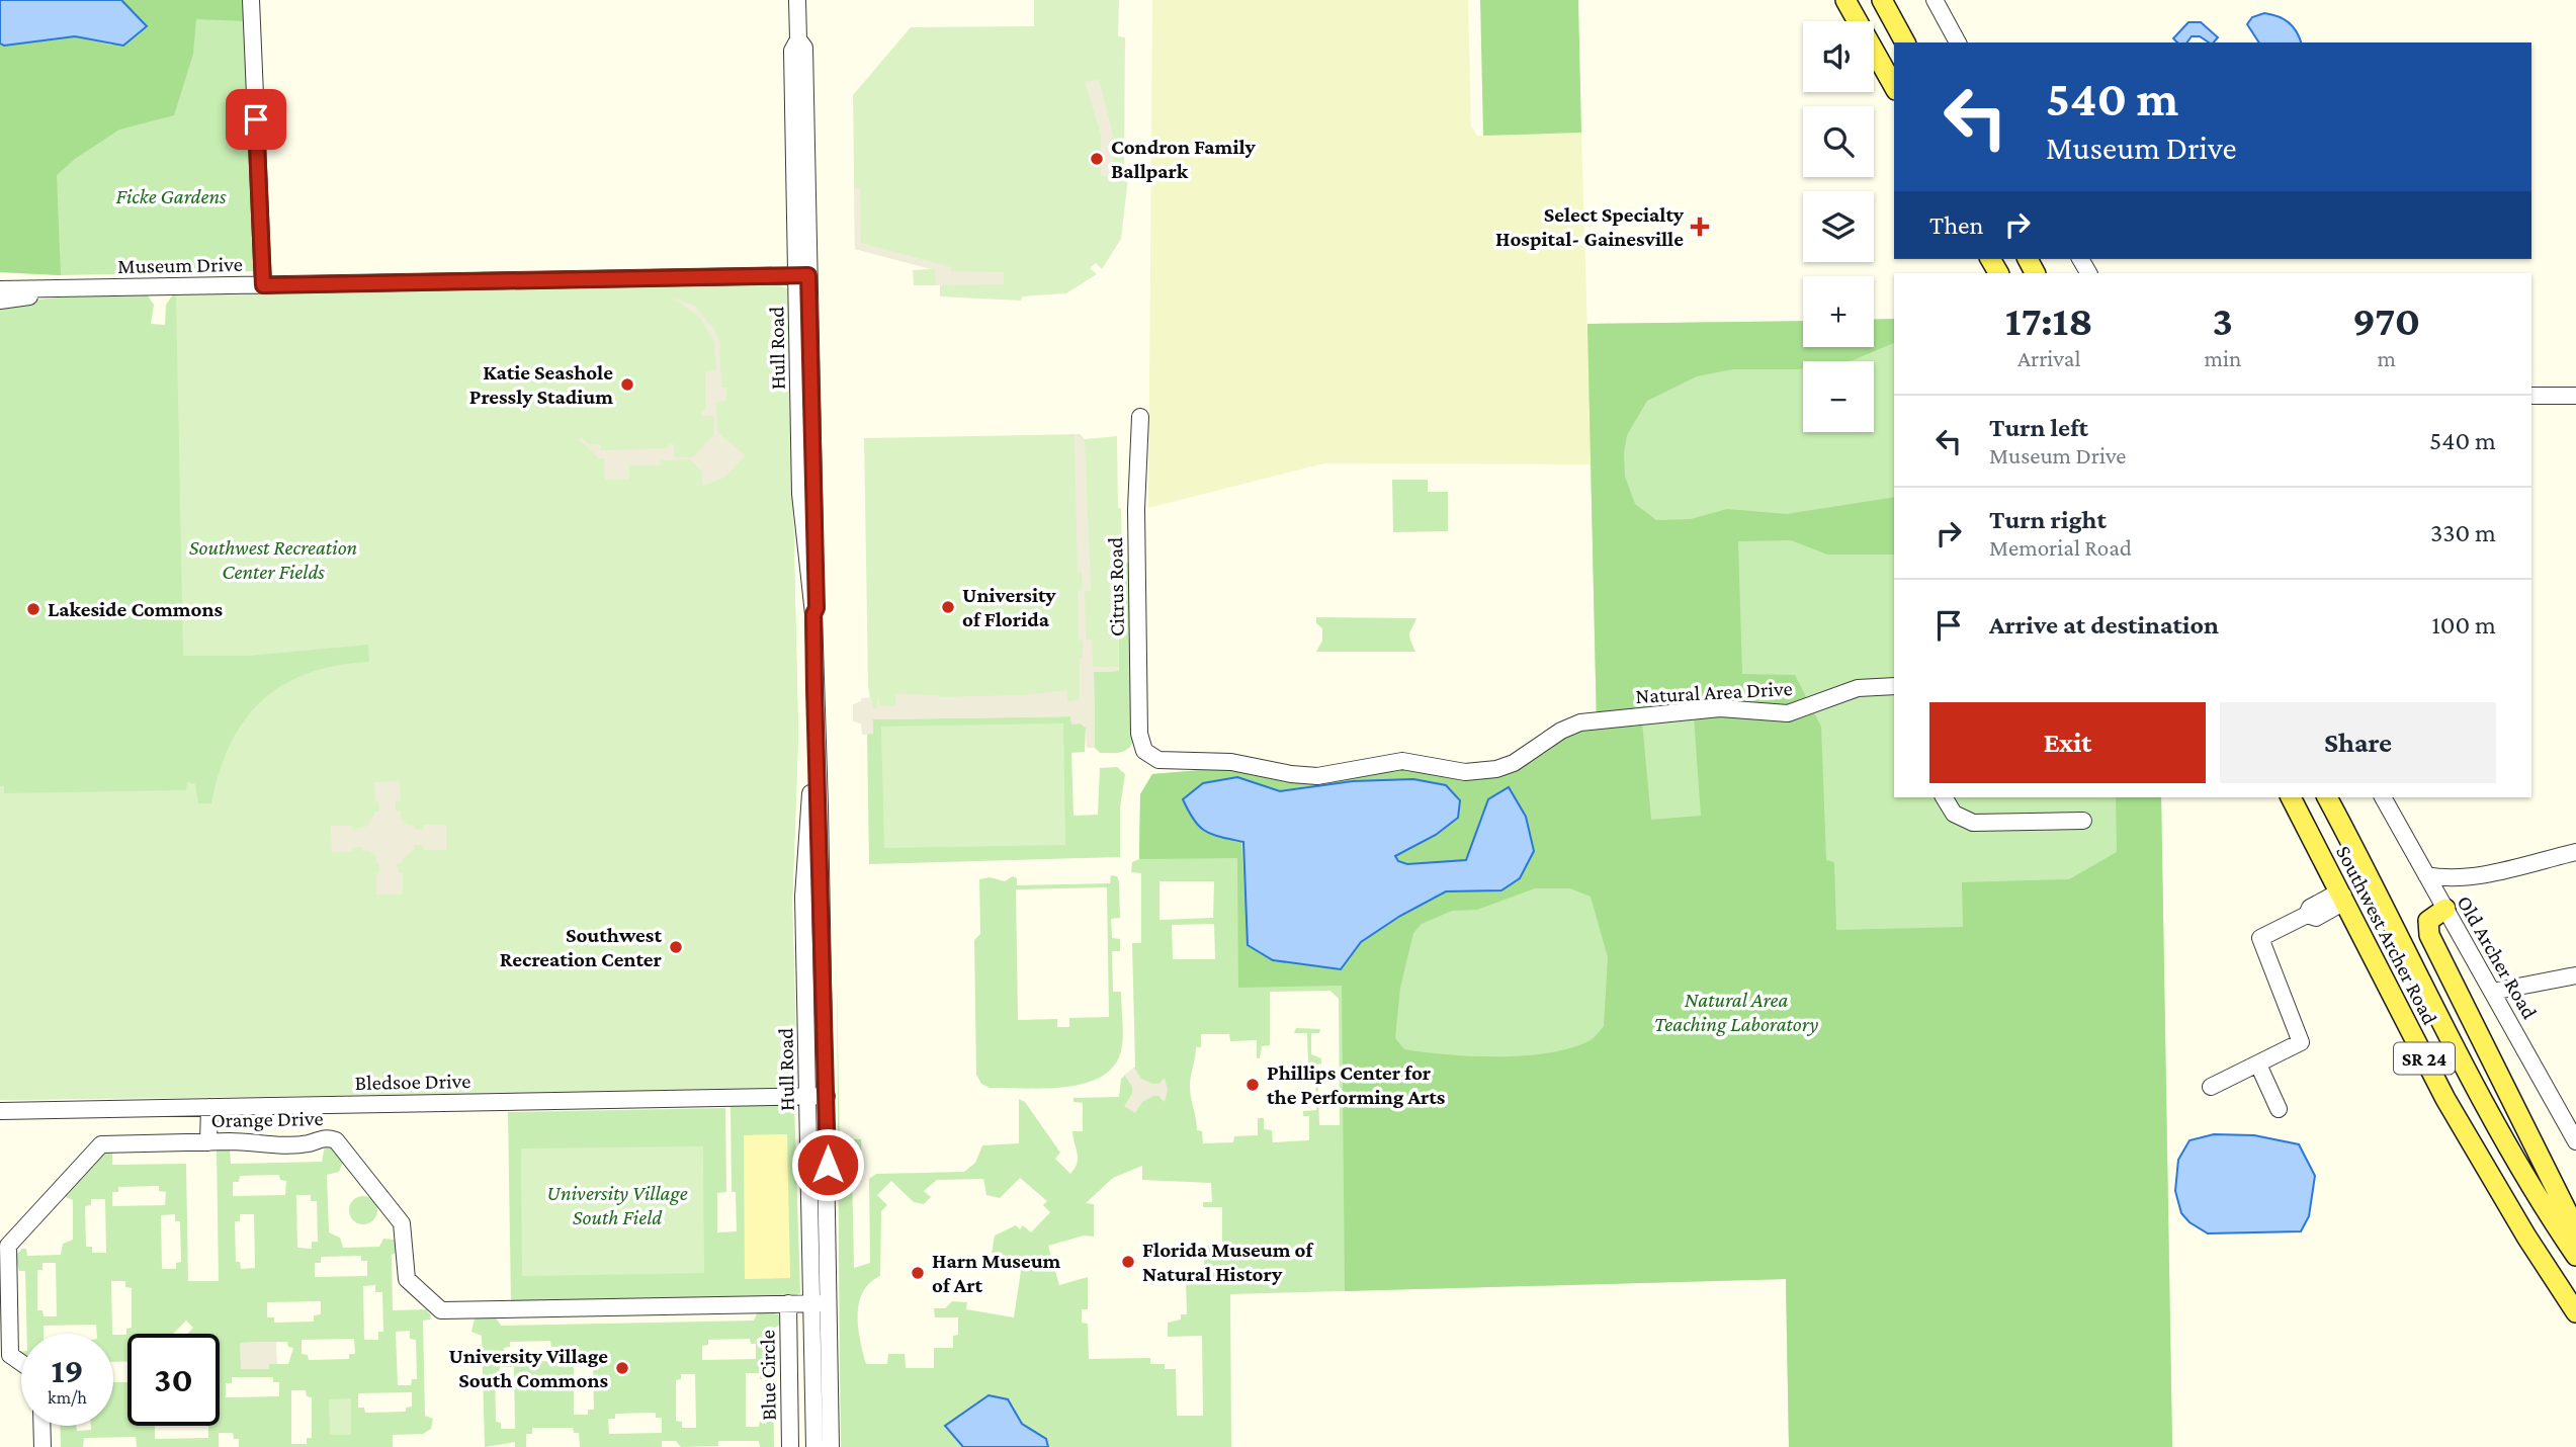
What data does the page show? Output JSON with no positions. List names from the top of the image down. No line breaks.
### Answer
{"streets":{"main road":["Southwest Archer Road","SR 24"],"street":["Museum Drive","Hull Road","Citrus Road","Natural Area Drive","Old Archer Road","Bledsoe Drive","Orange Drive","Blue Circle"]},"crossings":[["Museum Drive","Hull Road"],["Hull Road","Bledsoe Drive"],["Hull Road","Orange Drive"],["Citrus Road","Natural Area Drive"],["Orange Drive","Blue Circle"]],"parks":["Ficke Gardens","Southwest Recreation Center Fields","Natural Area Teaching Laboratory","University Village South Field"],"places":{"other":["Condron Family Ballpark","Katie Seashole Pressly Stadium","University of Florida","Lakeside Commons","Southwest Recreation Center","Phillips Center for the Performing Arts","Florida Museum of Natural History","Harn Museum of Art","University Village South Commons"],"health":["Select Specialty Hospital- Gainesville"]},"page":{"map_buttons":["+","−"],"turn":["540 m","Museum Drive"],"then":"Then","eta":["17:18","Arrival","3","min","970","m"],"list":[{"name":"Turn left","note":"Museum Drive","value":"540 m"},{"name":"Turn right","note":"Memorial Road","value":"330 m"},{"name":"Arrive at destination","value":"100 m"}],"buttons":["Exit","Share"],"speed":"19 km/h","limit":"30"}}
